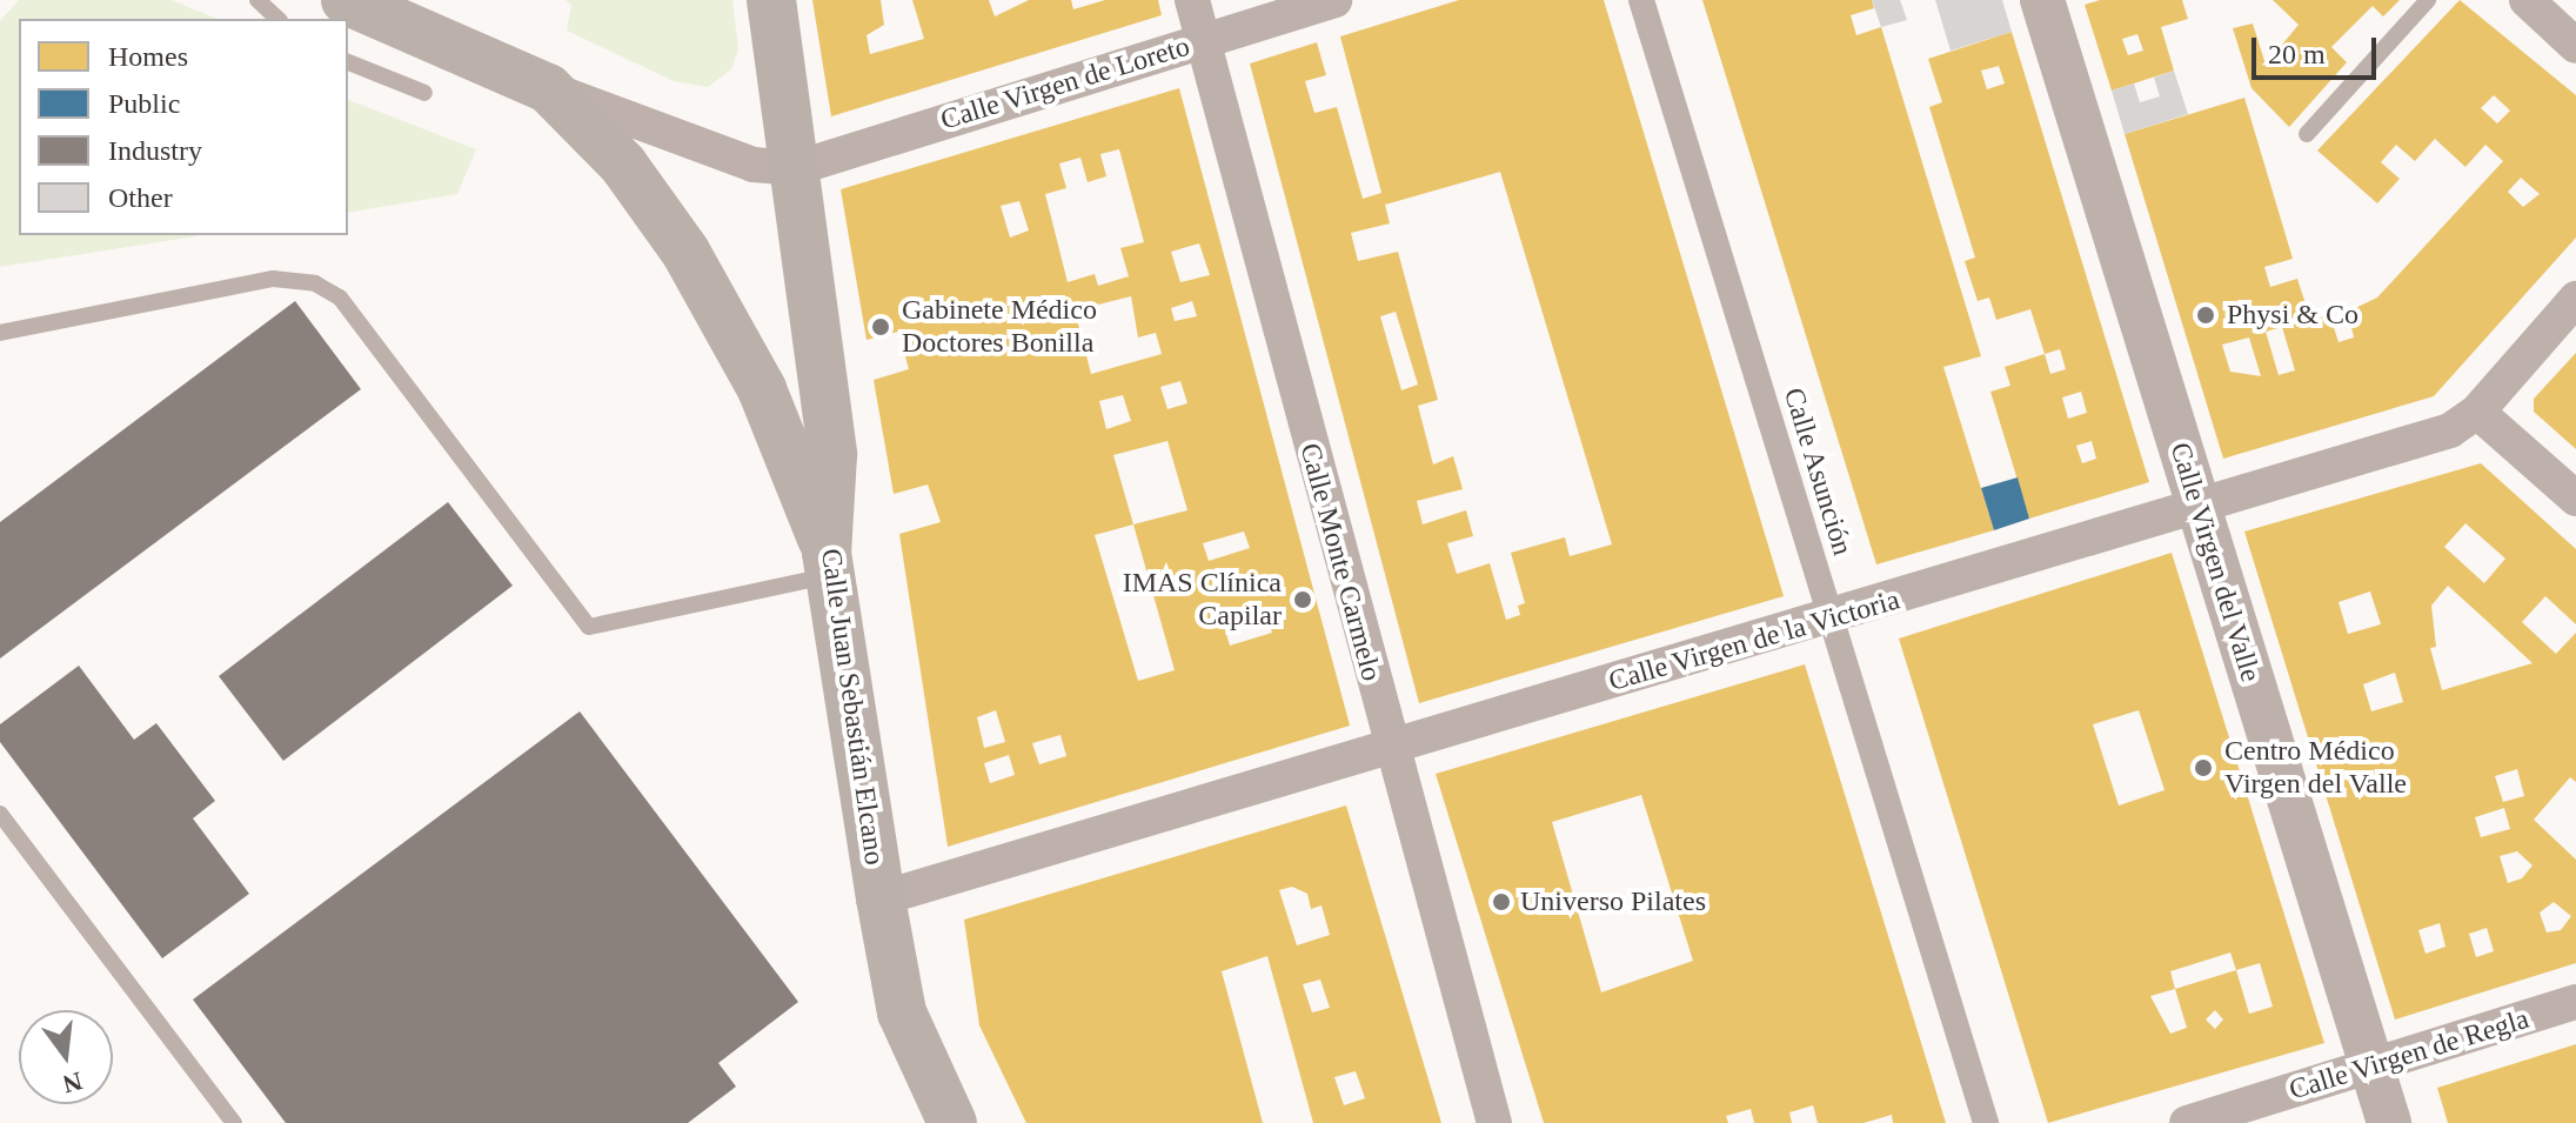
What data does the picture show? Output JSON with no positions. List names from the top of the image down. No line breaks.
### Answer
{"streets":{"main road":["Calle Juan Sebastián Elcano"],"street":["Calle Virgen de Loreto","Calle Asunción","Calle Monte Carmelo","Calle Virgen del Valle","Calle Virgen de la Victoria","Calle Virgen de Regla"]},"crossings":[["Calle Virgen de Loreto","Calle Monte Carmelo"],["Calle Virgen de Loreto","Calle Juan Sebastián Elcano"],["Calle Asunción","Calle Virgen de la Victoria"],["Calle Monte Carmelo","Calle Virgen de la Victoria"],["Calle Virgen del Valle","Calle Virgen de la Victoria"],["Calle Virgen del Valle","Calle Virgen de Regla"],["Calle Virgen de la Victoria","Calle Juan Sebastián Elcano"]],"places":["Physi & Co","Gabinete Médico Doctores Bonilla","IMAS Clínica Capilar","Centro Médico Virgen del Valle","Universo Pilates"],"legend":["Homes","Public","Industry","Other"],"scale_bar":"20 m","north":"bottom"}
